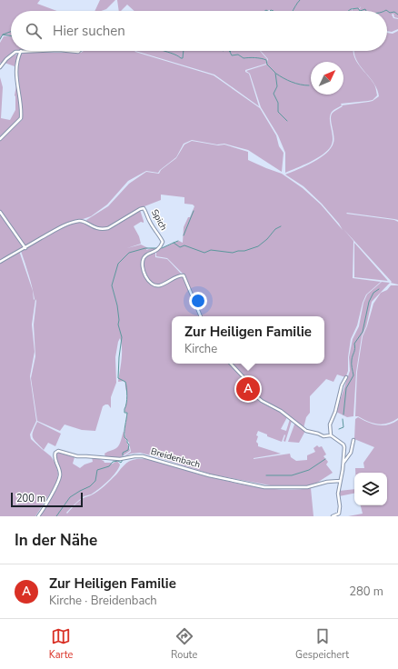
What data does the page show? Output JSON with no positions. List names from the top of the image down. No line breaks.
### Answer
{"streets":{"street":["Spich","Breidenbach"]},"scale_bar":"200 m","north":"top right","page":{"search":"Hier suchen","popup":["Zur Heiligen Familie","Kirche"],"pins":"A","scale":"200 m","heading":"In der Nähe","list":[{"mark":"A","name":"Zur Heiligen Familie","note":"Kirche · Breidenbach","value":"280 m"}],"nav":["Karte","Route","Gespeichert"]}}
